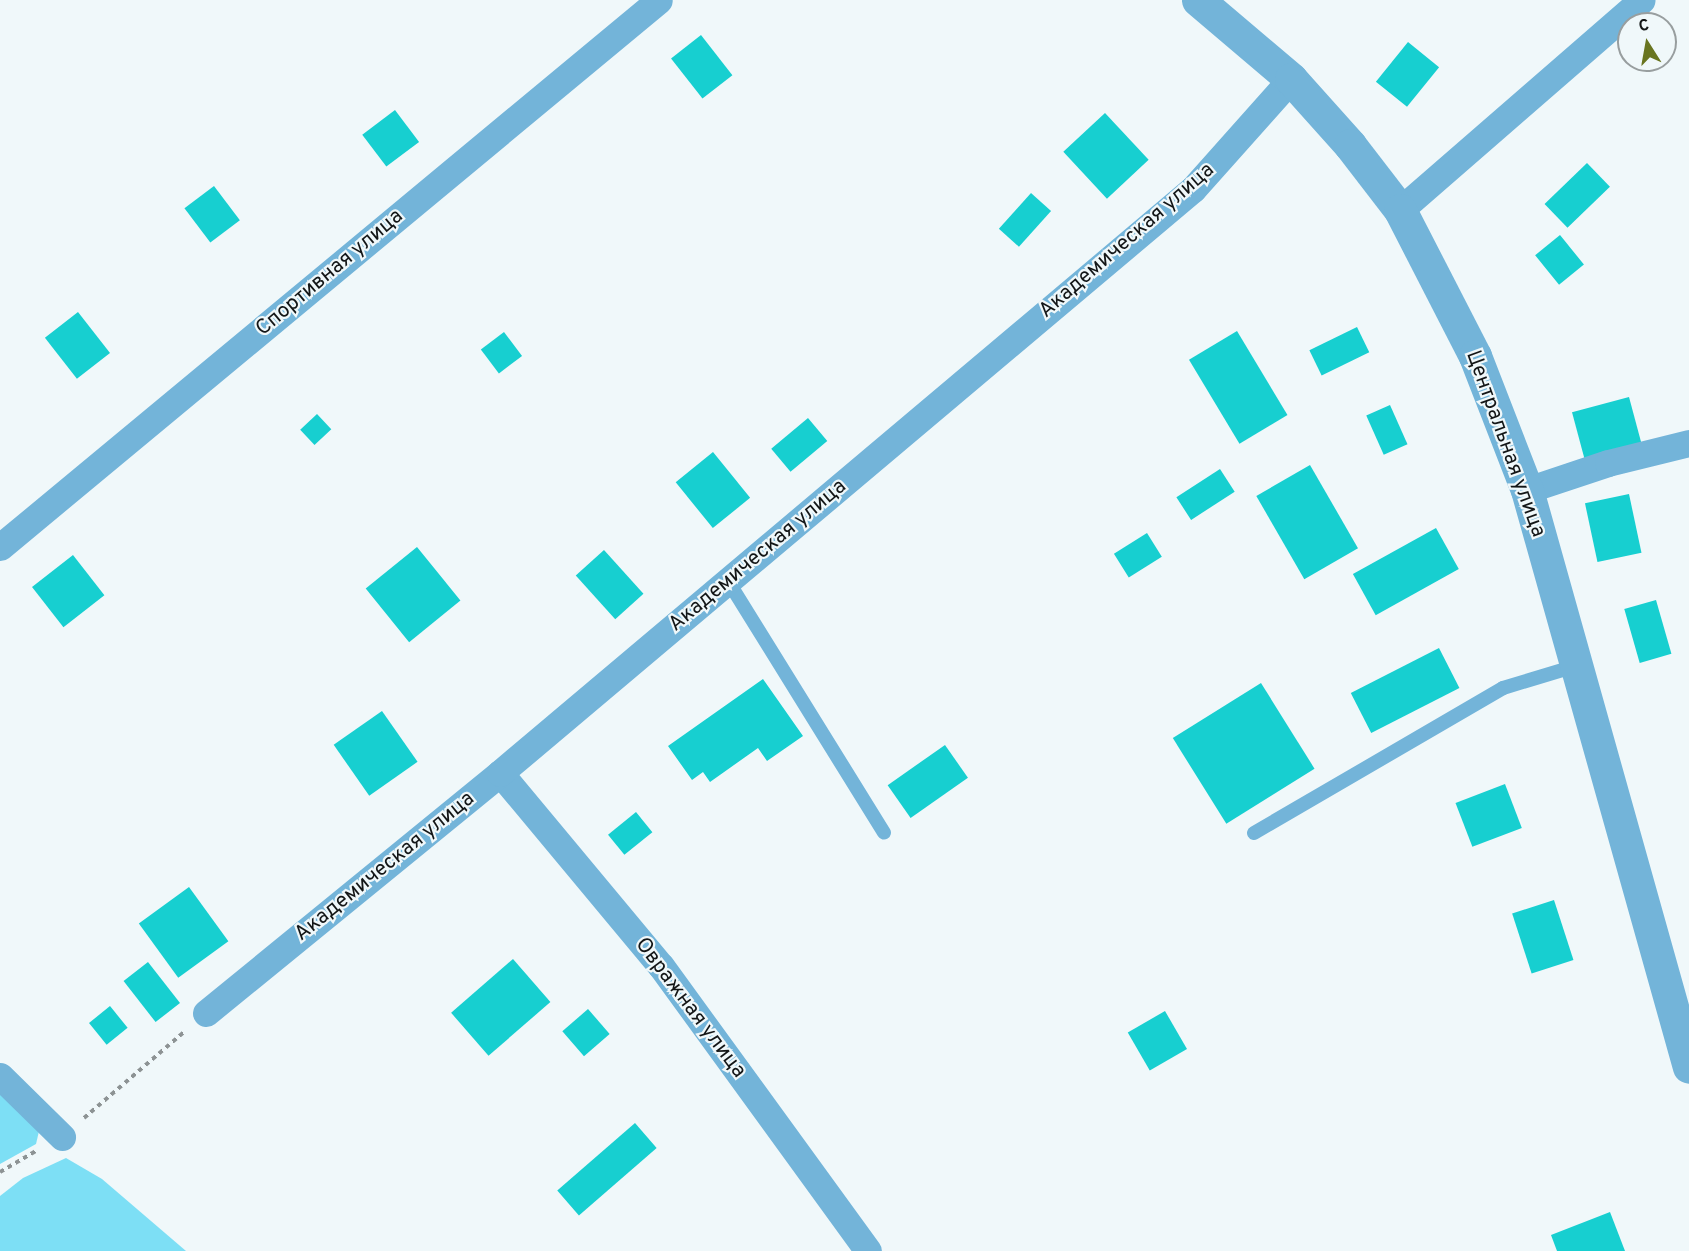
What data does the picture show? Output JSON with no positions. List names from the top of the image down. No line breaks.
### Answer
{"streets":{"street":["Академическая улица","Спортивная улица","Центральная улица","Овражная улица"]},"crossings":[["Академическая улица","Центральная улица"],["Академическая улица","Овражная улица"]],"north":"top"}
